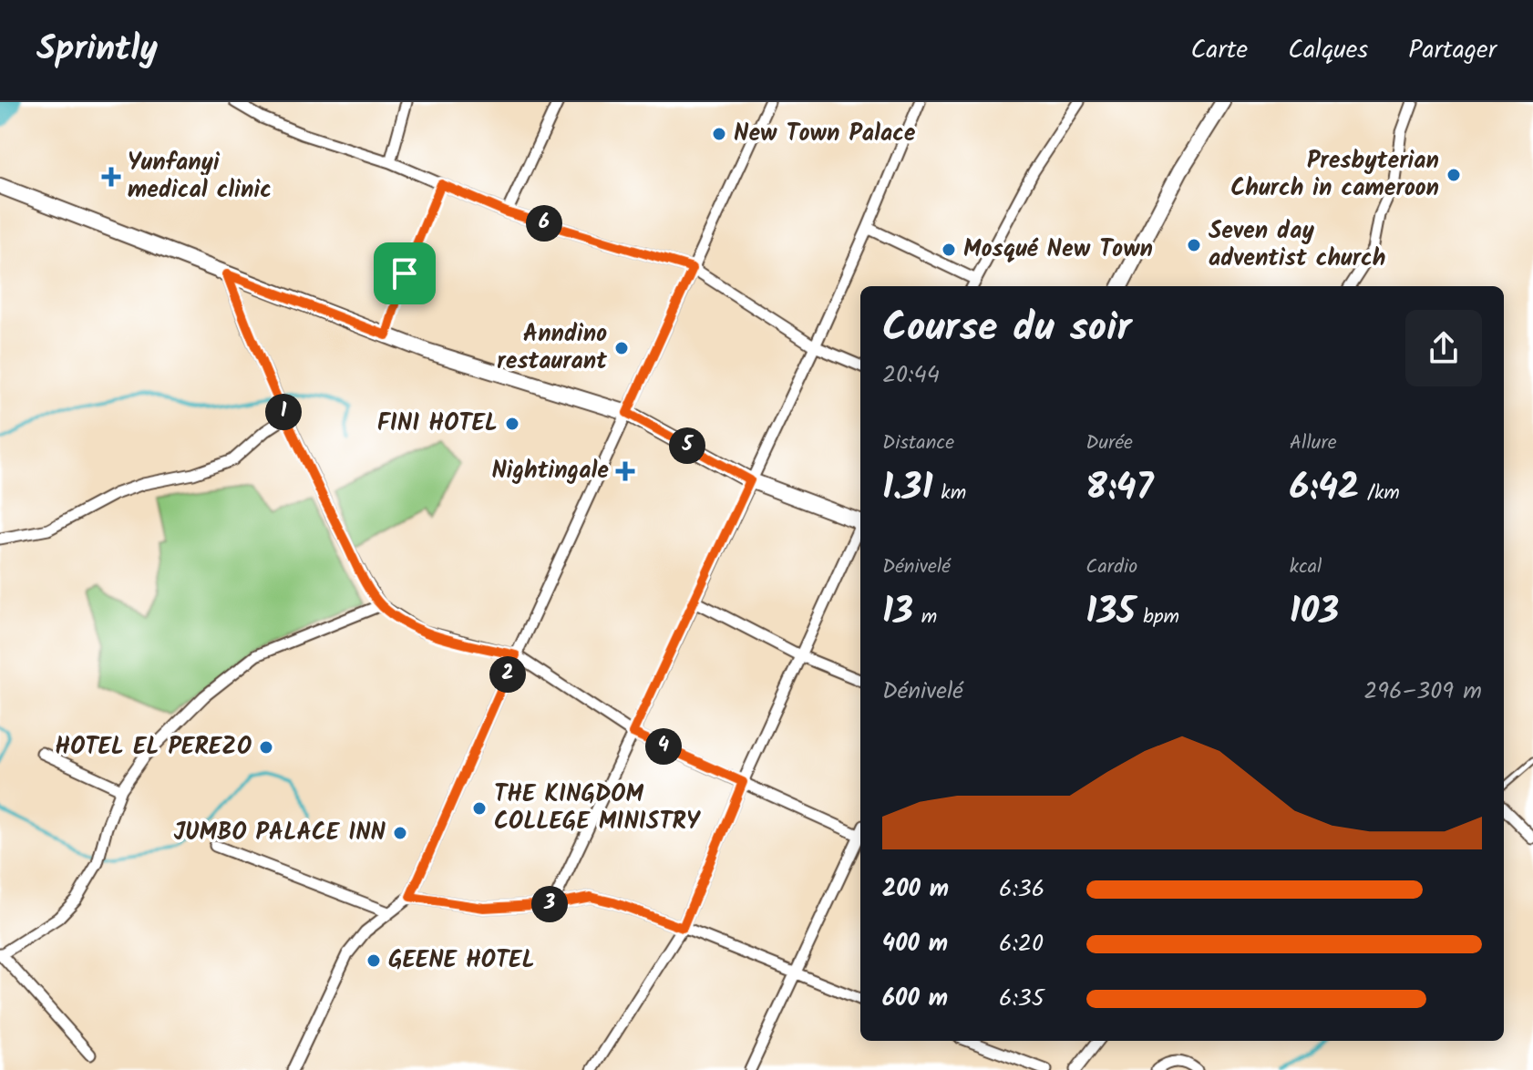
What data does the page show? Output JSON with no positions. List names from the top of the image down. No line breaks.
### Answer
{"places":{"other":["New Town Palace","Presbyterian Church in cameroon","Seven day adventist church","Mosqué New Town","Anndino restaurant","FINI HOTEL","HOTEL EL PEREZO","THE KINGDOM COLLEGE MINISTRY","JUMBO PALACE INN","GEENE HOTEL"],"health":["Yunfanyi medical clinic","Nightingale"]},"page":{"header":"Sprintly","nav":["Carte","Calques","Partager"],"pins":["6","1","5","2","4","3"],"heading":["Course du soir","20:44"],"stats":[["Distance","1.31 km"],["Durée","8:47"],["Allure","6:42 /km"],["Dénivelé","13 m"],["Cardio","135 bpm"],["kcal","103"]],"chart":["Dénivelé","296–309 m"],"list":[{"name":"200 m","note":"6:36"},{"name":"400 m","note":"6:20"},{"name":"600 m","note":"6:35"}]}}
